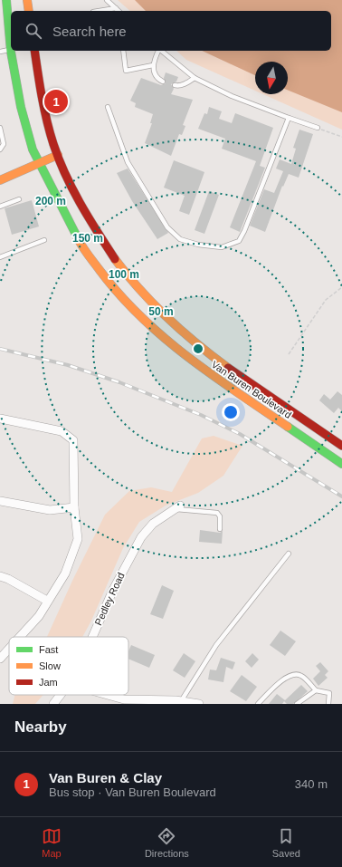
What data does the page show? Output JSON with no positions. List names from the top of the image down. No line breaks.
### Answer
{"streets":{"main road":["Van Buren Boulevard"],"street":["Pedley Road"]},"legend":["Fast","Slow","Jam"],"north":"bottom","page":{"search":"Search here","pins":"1","heading":"Nearby","list":[{"mark":"1","name":"Van Buren & Clay","note":"Bus stop · Van Buren Boulevard","value":"340 m"}],"nav":["Map","Directions","Saved"]},"rings":["200 m","150 m","100 m","50 m"]}
